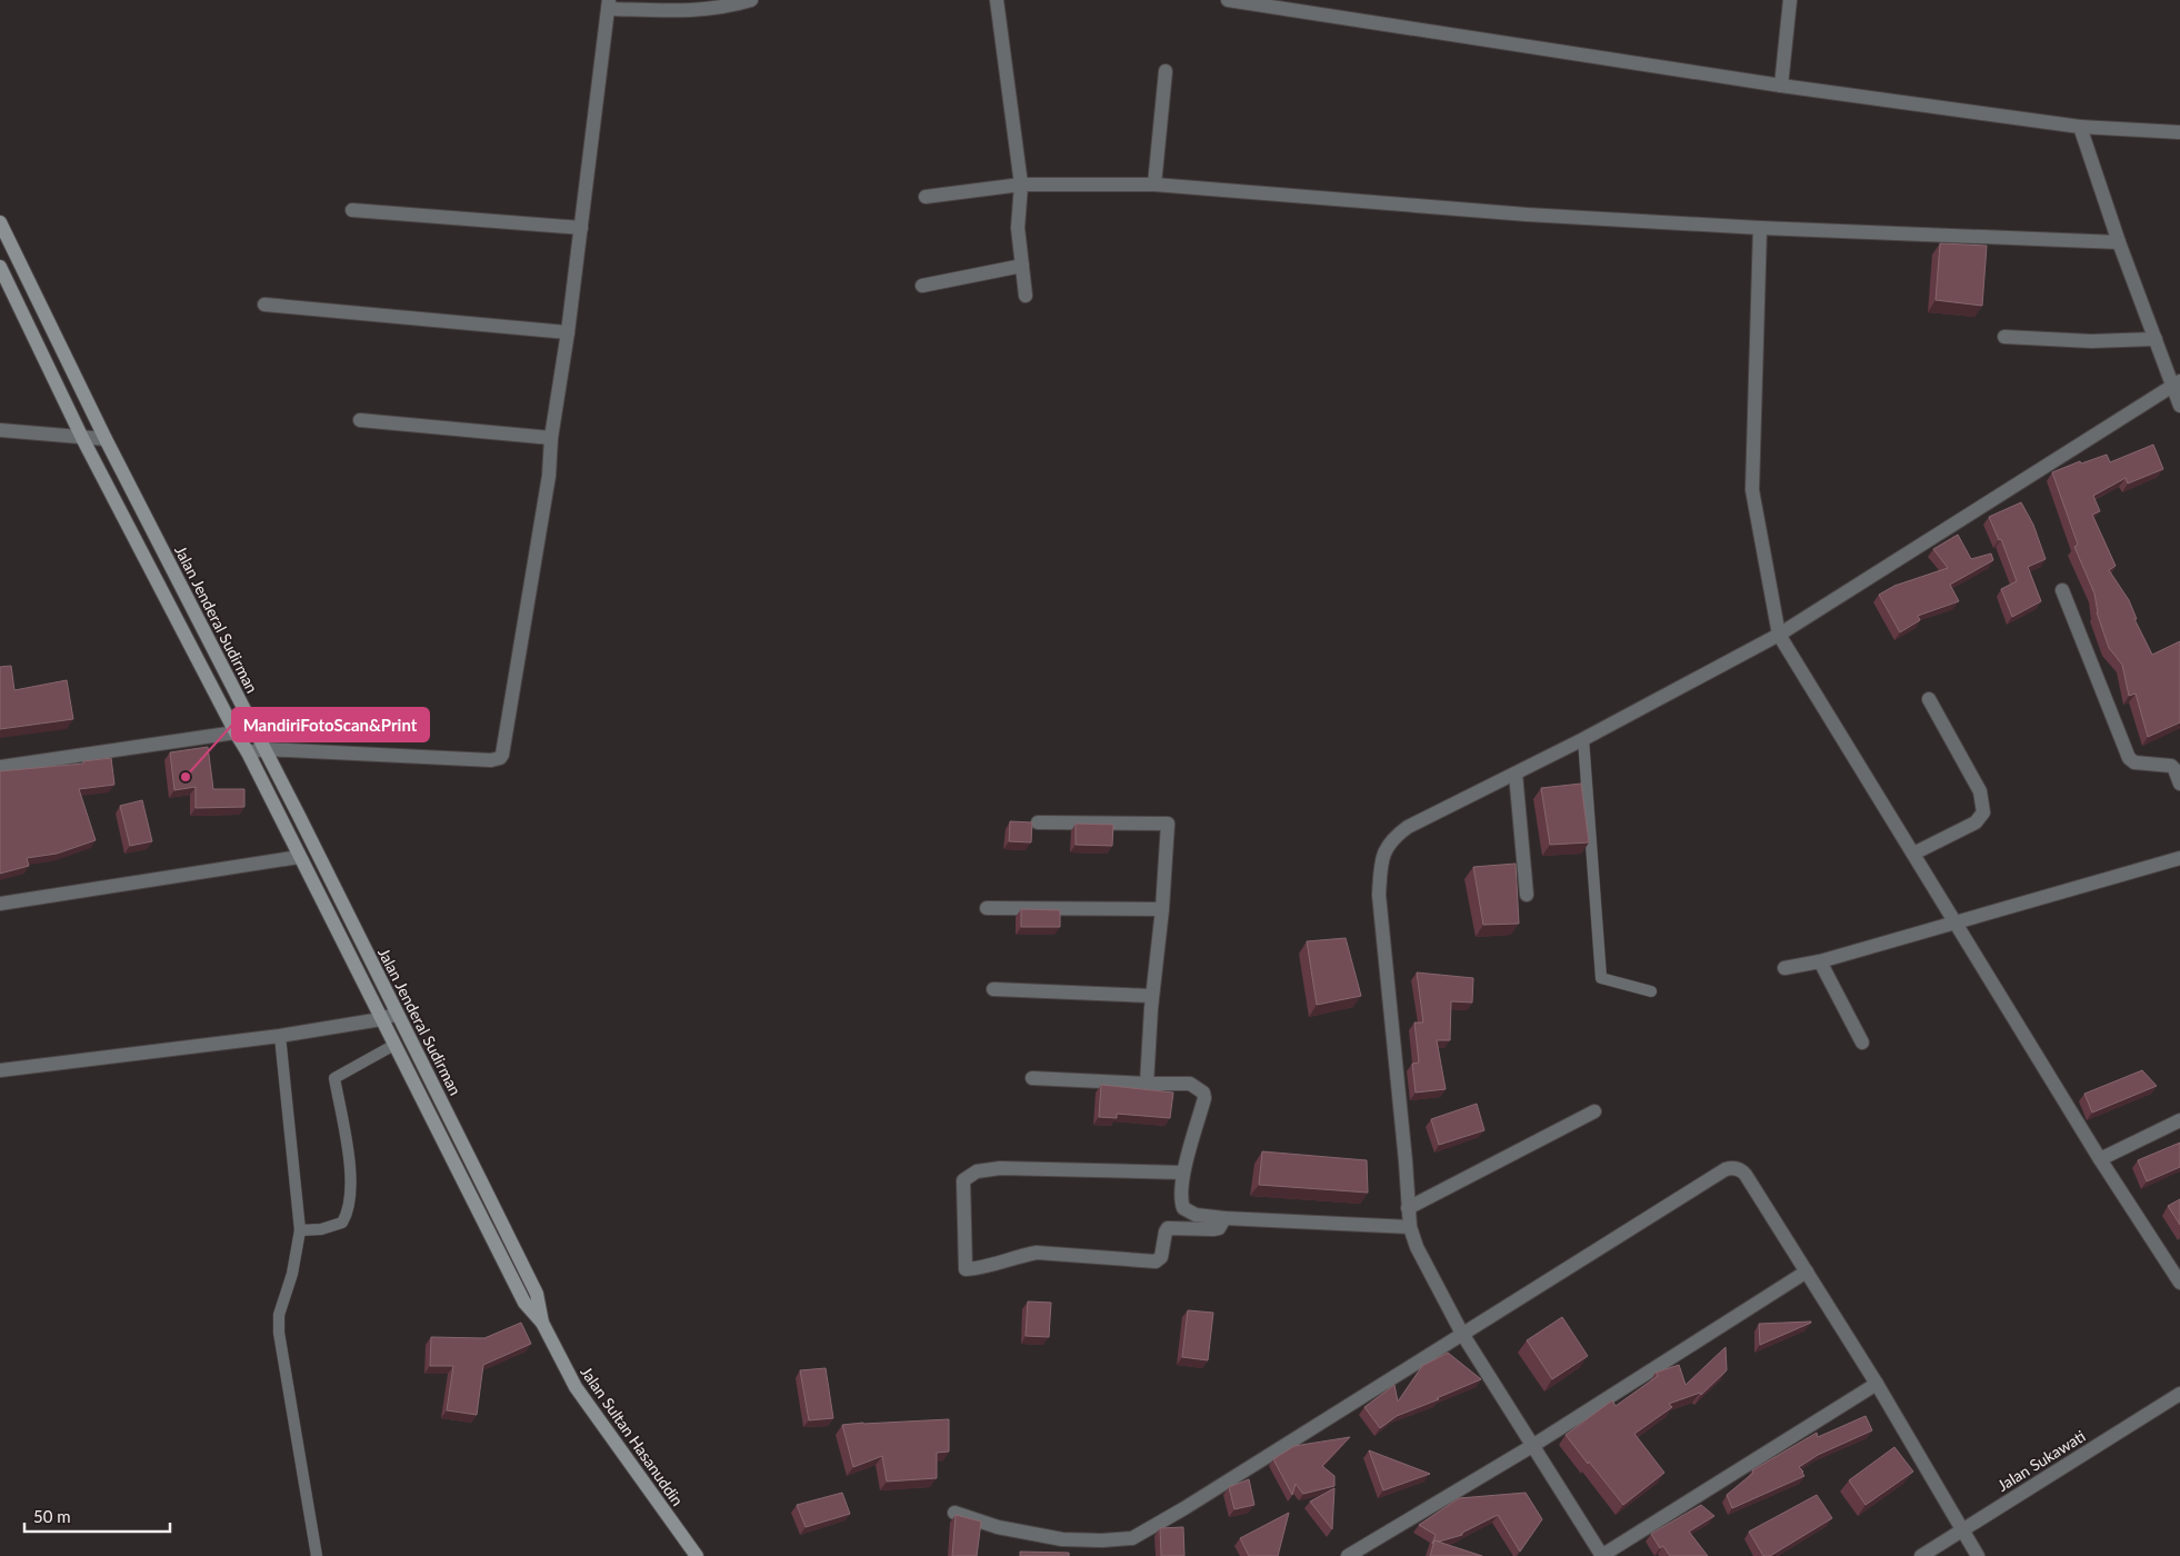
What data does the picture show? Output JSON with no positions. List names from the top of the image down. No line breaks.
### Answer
{"streets":{"main road":["Jalan Jenderal Sudirman","Jalan Sultan Hasanuddin"],"street":["Jalan Sukawati"]},"crossings":[["Jalan Jenderal Sudirman","Jalan Sultan Hasanuddin"]],"places":["MandiriFotoScan&Print"],"scale_bar":"50 m"}
